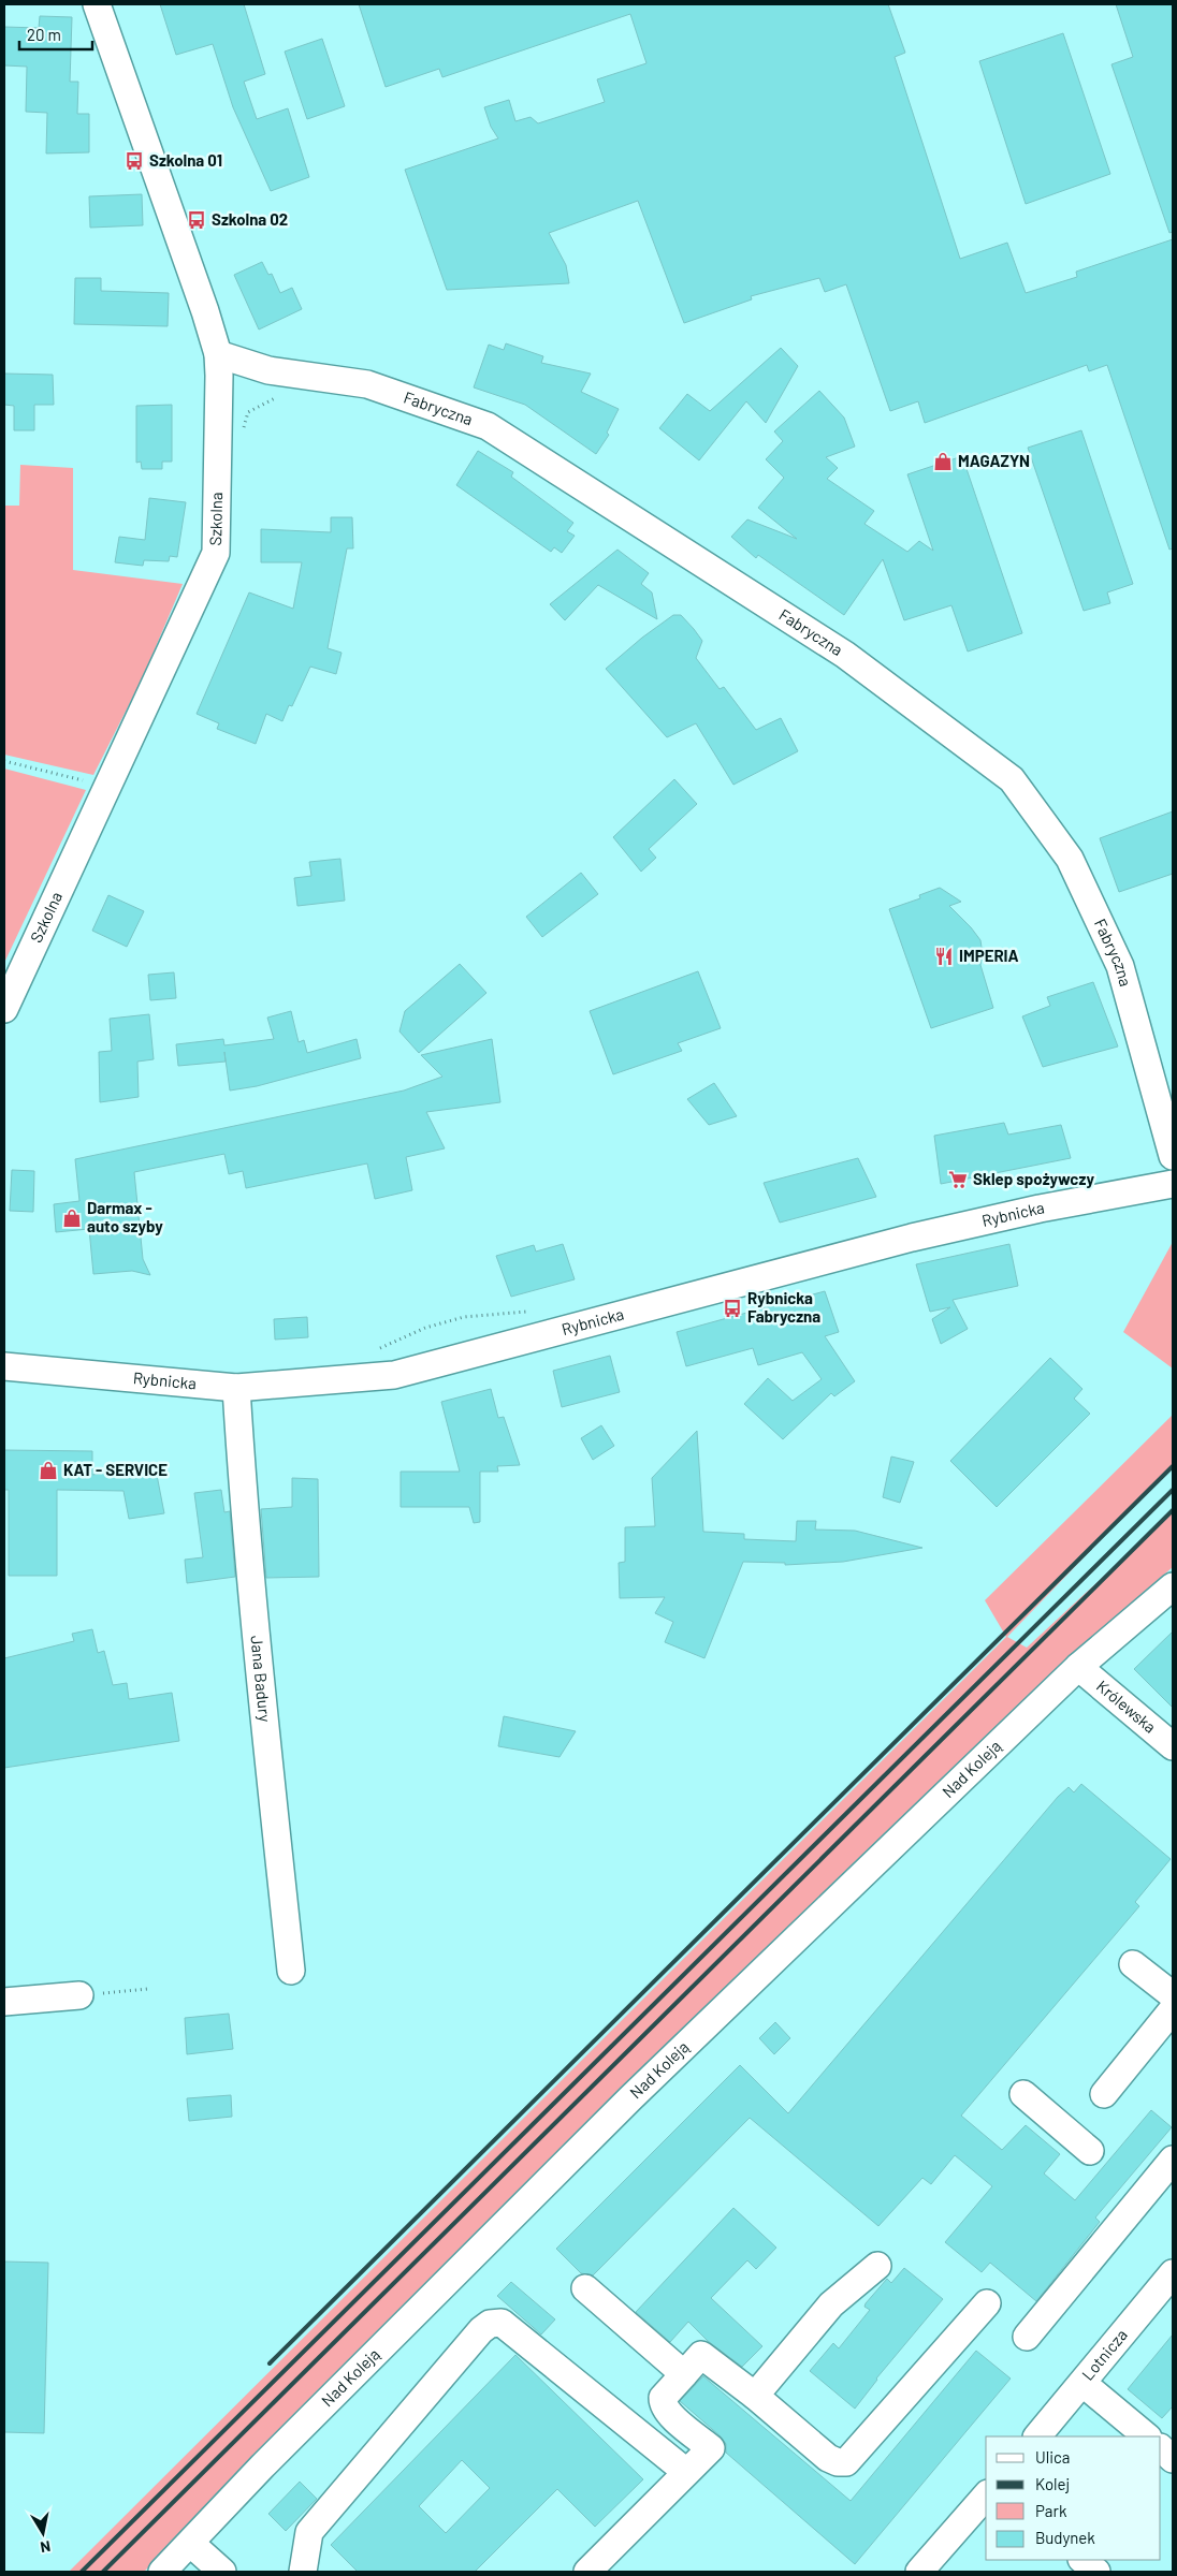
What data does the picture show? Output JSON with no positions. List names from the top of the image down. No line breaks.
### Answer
{"streets":{"street":["Fabryczna","Szkolna","Rybnicka","Jana Badury","Królewska","Nad Koleją","Lotnicza"]},"crossings":[["Fabryczna","Szkolna"],["Rybnicka","Jana Badury"],["Królewska","Nad Koleją"]],"places":{"bus stop":["Szkolna 01","Szkolna 02","Rybnicka Fabryczna"],"shop":["MAGAZYN","Darmax - auto szyby","KAT - SERVICE"],"restaurant":["IMPERIA"],"supermarket":["Sklep spożywczy"]},"legend":["Ulica","Kolej","Park","Budynek"],"scale_bar":"20 m","north":"bottom"}
